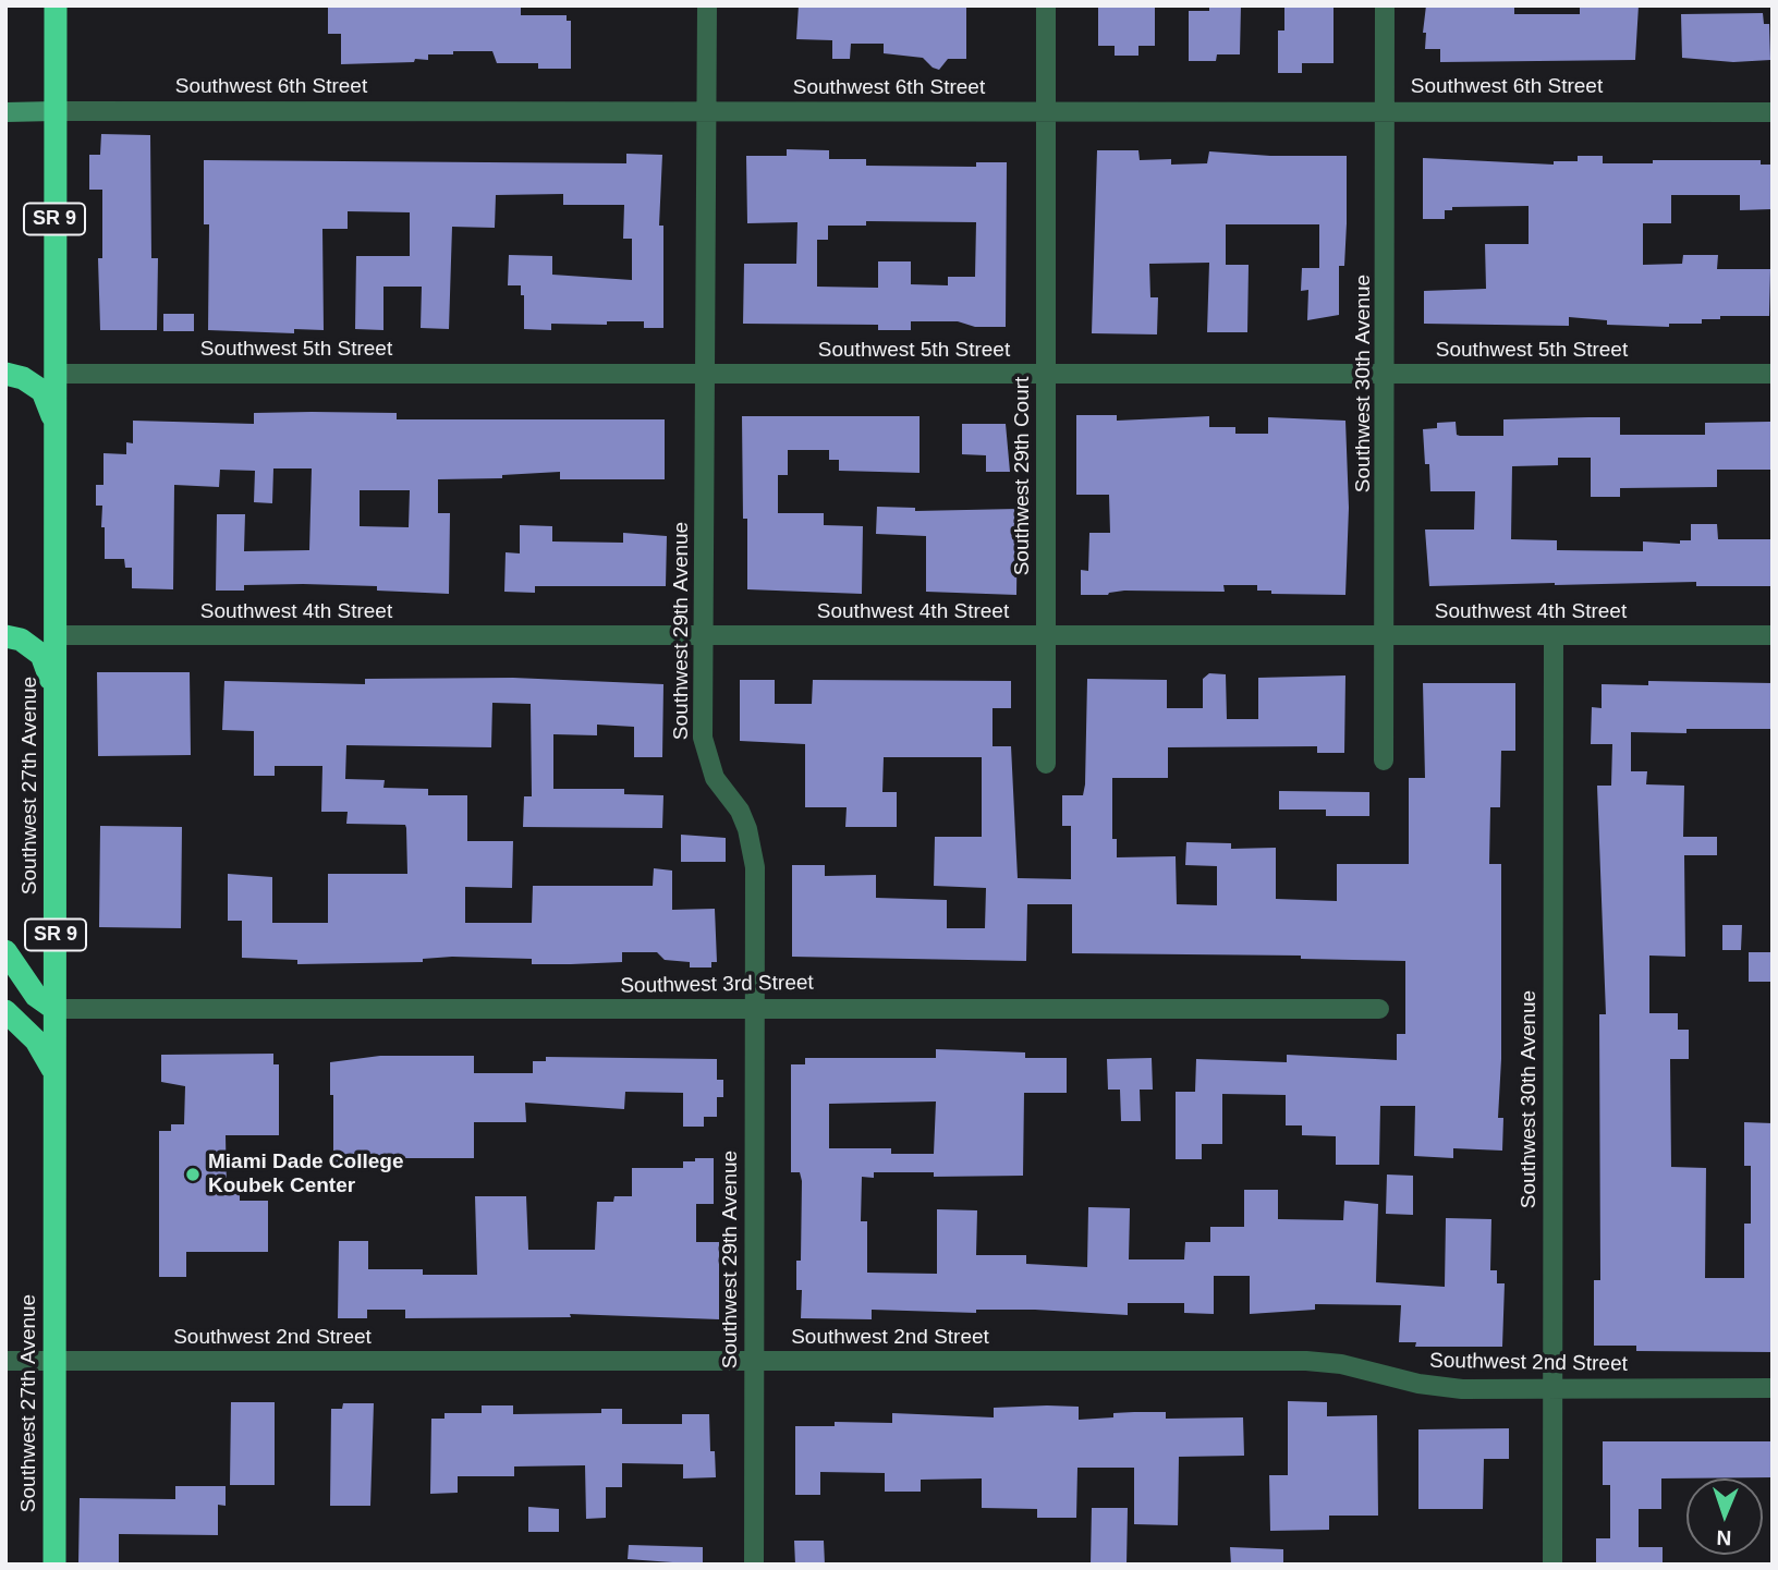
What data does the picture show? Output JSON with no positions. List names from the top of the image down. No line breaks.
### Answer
{"streets":{"highway":["SR 9","Southwest 27th Avenue"],"street":["Southwest 6th Street","Southwest 5th Street","Southwest 30th Avenue","Southwest 29th Court","Southwest 4th Street","Southwest 29th Avenue","Southwest 3rd Street","Southwest 2nd Street"]},"crossings":[["Southwest 6th Street","Southwest 30th Avenue"],["Southwest 6th Street","Southwest 29th Court"],["Southwest 6th Street","Southwest 29th Avenue"],["Southwest 6th Street","Southwest 27th Avenue"],["Southwest 5th Street","Southwest 30th Avenue"],["Southwest 5th Street","Southwest 29th Court"],["Southwest 5th Street","Southwest 29th Avenue"],["Southwest 5th Street","Southwest 27th Avenue"],["Southwest 30th Avenue","Southwest 4th Street"],["Southwest 30th Avenue","Southwest 2nd Street"],["Southwest 29th Court","Southwest 4th Street"],["Southwest 4th Street","Southwest 29th Avenue"],["Southwest 4th Street","Southwest 27th Avenue"],["Southwest 29th Avenue","Southwest 3rd Street"],["Southwest 29th Avenue","Southwest 2nd Street"],["Southwest 27th Avenue","Southwest 3rd Street"],["Southwest 27th Avenue","Southwest 2nd Street"]],"places":["Miami Dade College Koubek Center"],"north":"bottom"}
